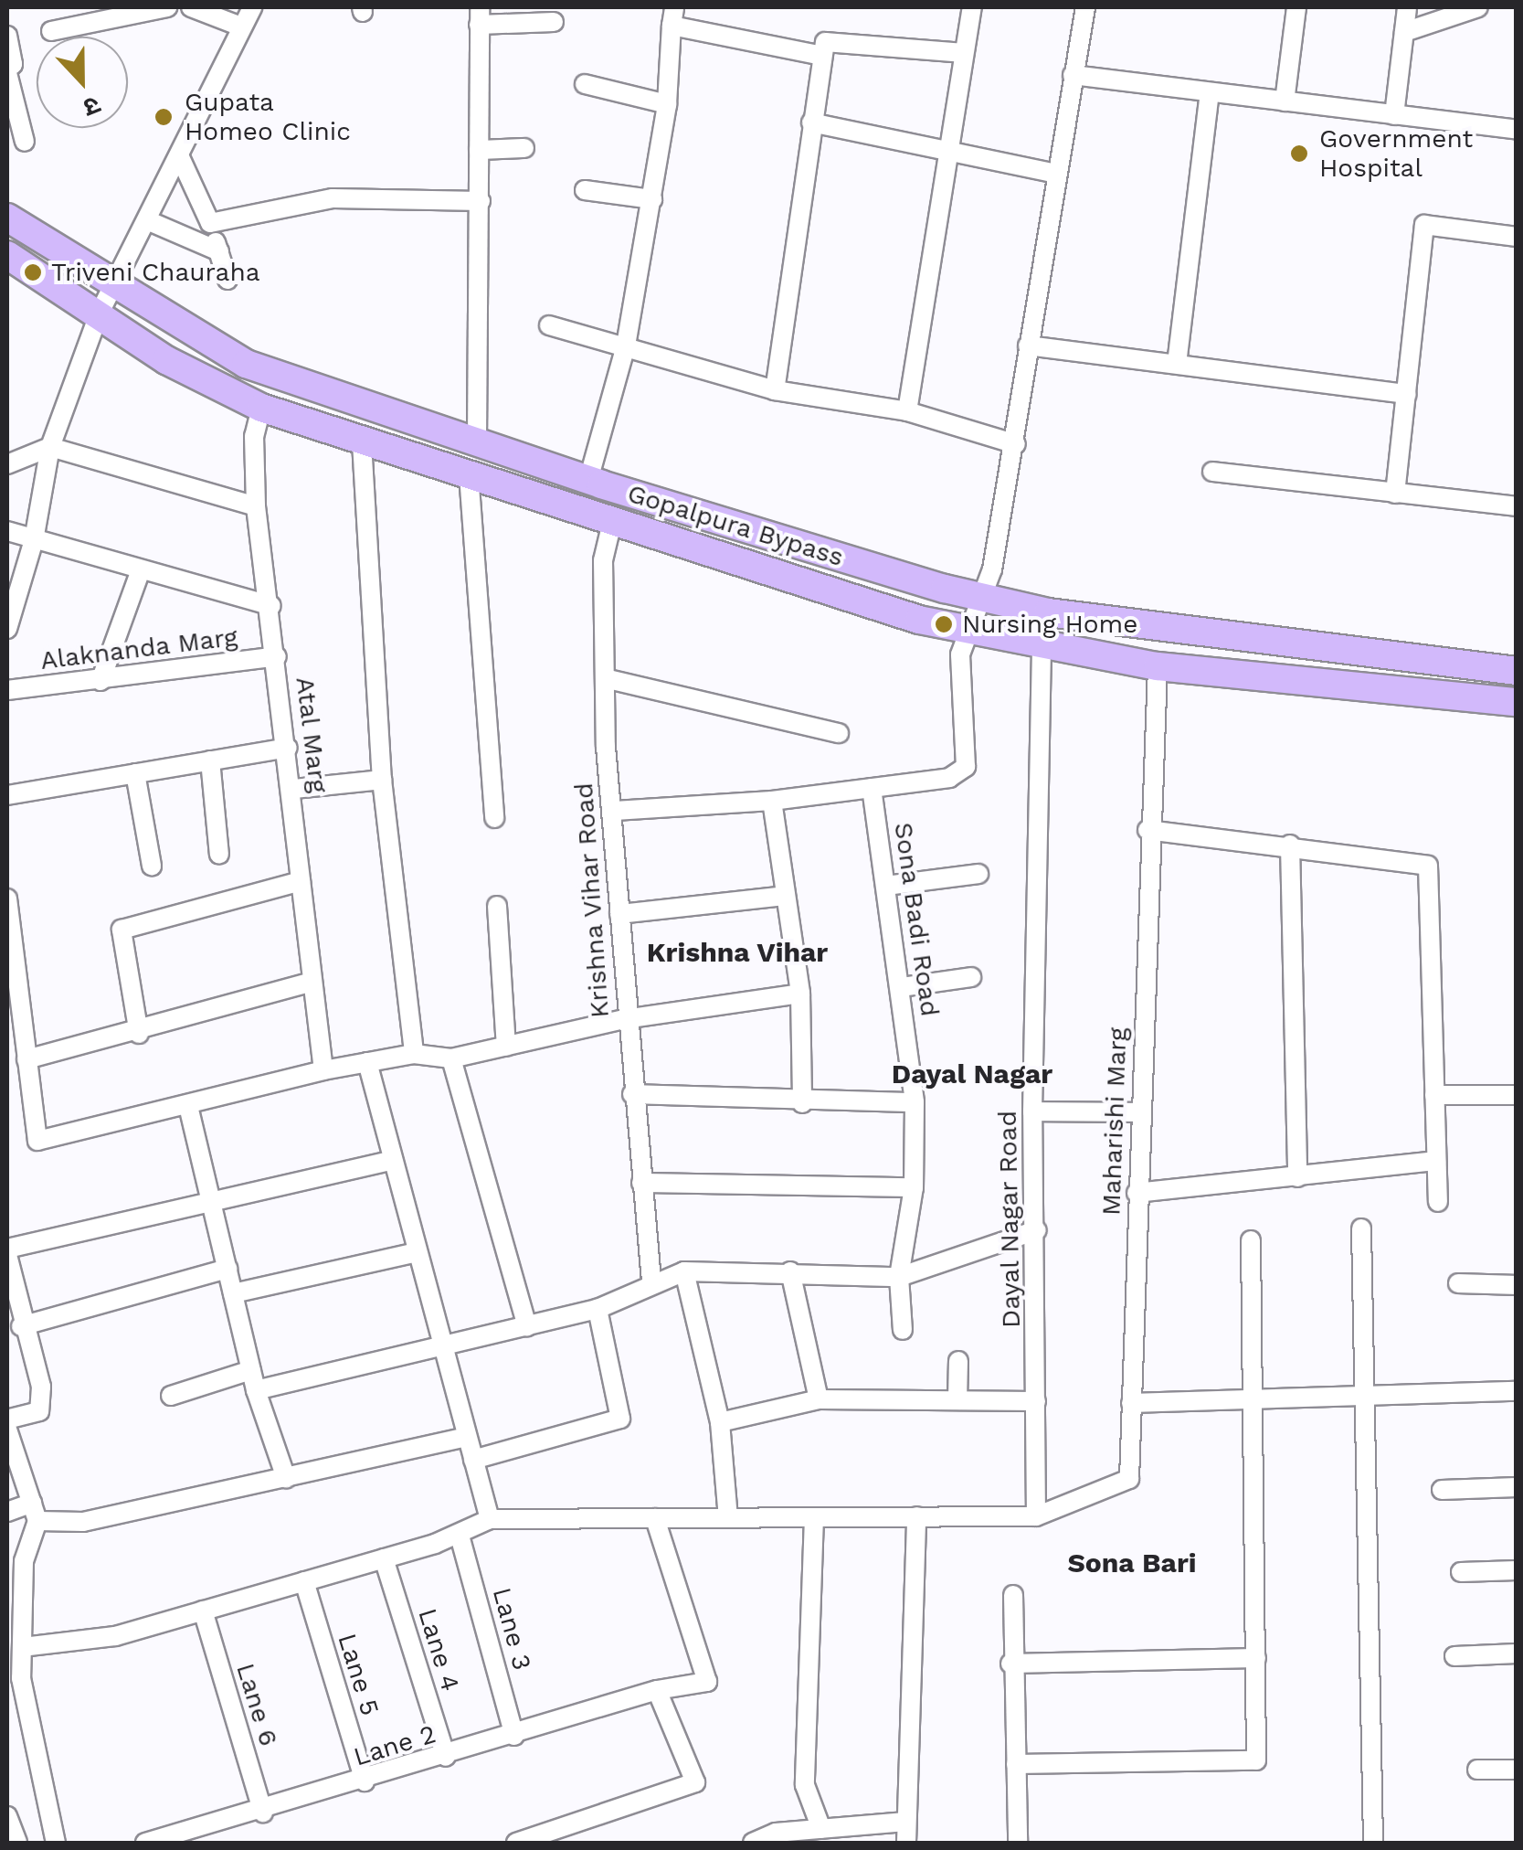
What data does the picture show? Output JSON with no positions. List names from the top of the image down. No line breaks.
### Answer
{"streets":{"main road":["Gopalpura Bypass"],"street":["Alaknanda Marg","Atal Marg","Krishna Vihar Road","Sona Badi Road","Maharishi Marg","Dayal Nagar Road","Lane 3","Lane 4","Lane 5","Lane 6","Lane 2"]},"crossings":[["Gopalpura Bypass","Atal Marg"],["Gopalpura Bypass","Krishna Vihar Road"],["Gopalpura Bypass","Maharishi Marg"],["Gopalpura Bypass","Dayal Nagar Road"],["Alaknanda Marg","Atal Marg"],["Maharishi Marg","Dayal Nagar Road"],["Lane 3","Lane 2"],["Lane 4","Lane 2"],["Lane 5","Lane 2"],["Lane 6","Lane 2"]],"districts":["Krishna Vihar","Dayal Nagar","Sona Bari"],"places":["Gupata Homeo Clinic","Government Hospital","Triveni Chauraha","Nursing Home"],"north":"bottom"}
